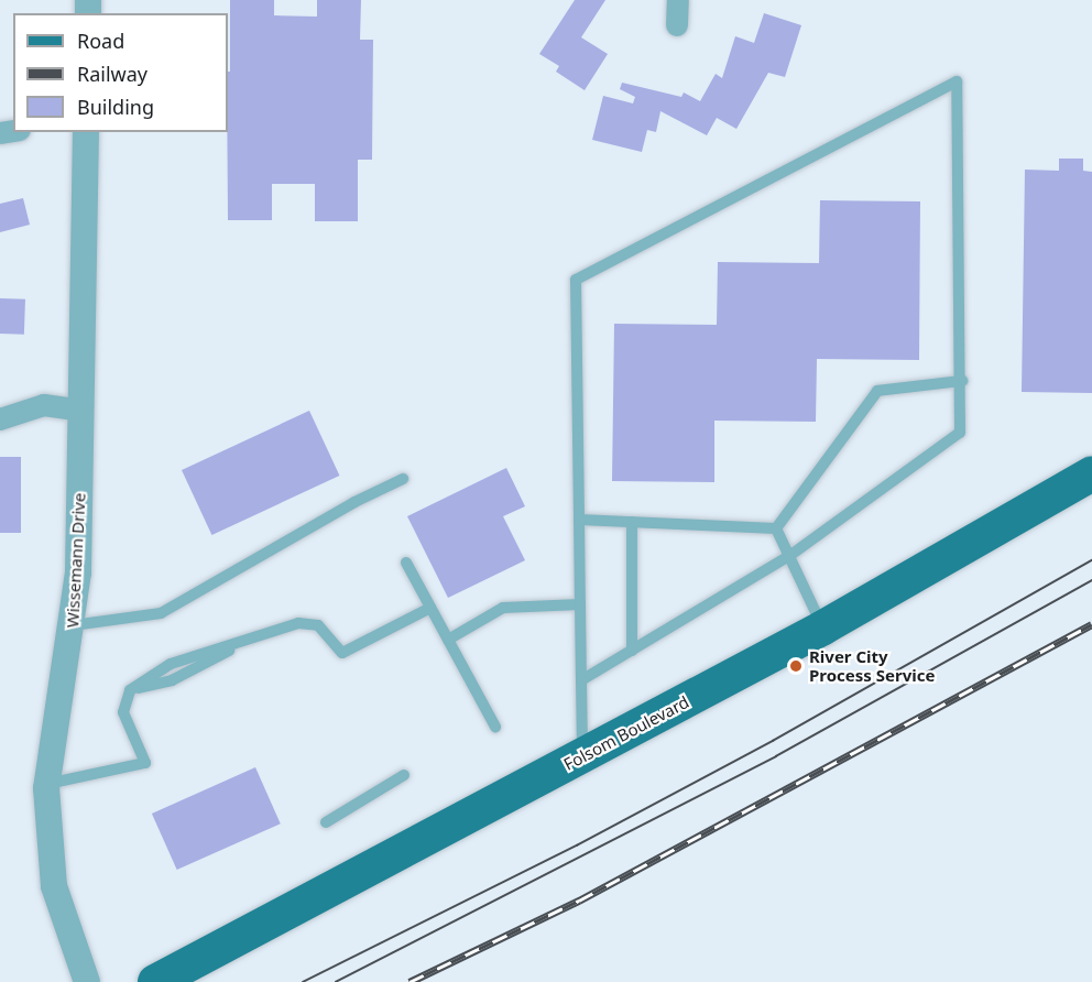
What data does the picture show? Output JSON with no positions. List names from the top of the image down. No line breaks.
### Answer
{"streets":{"main road":["Folsom Boulevard"],"street":["Wissemann Drive"]},"places":["River City Process Service"],"legend":["Road","Railway","Building"]}
